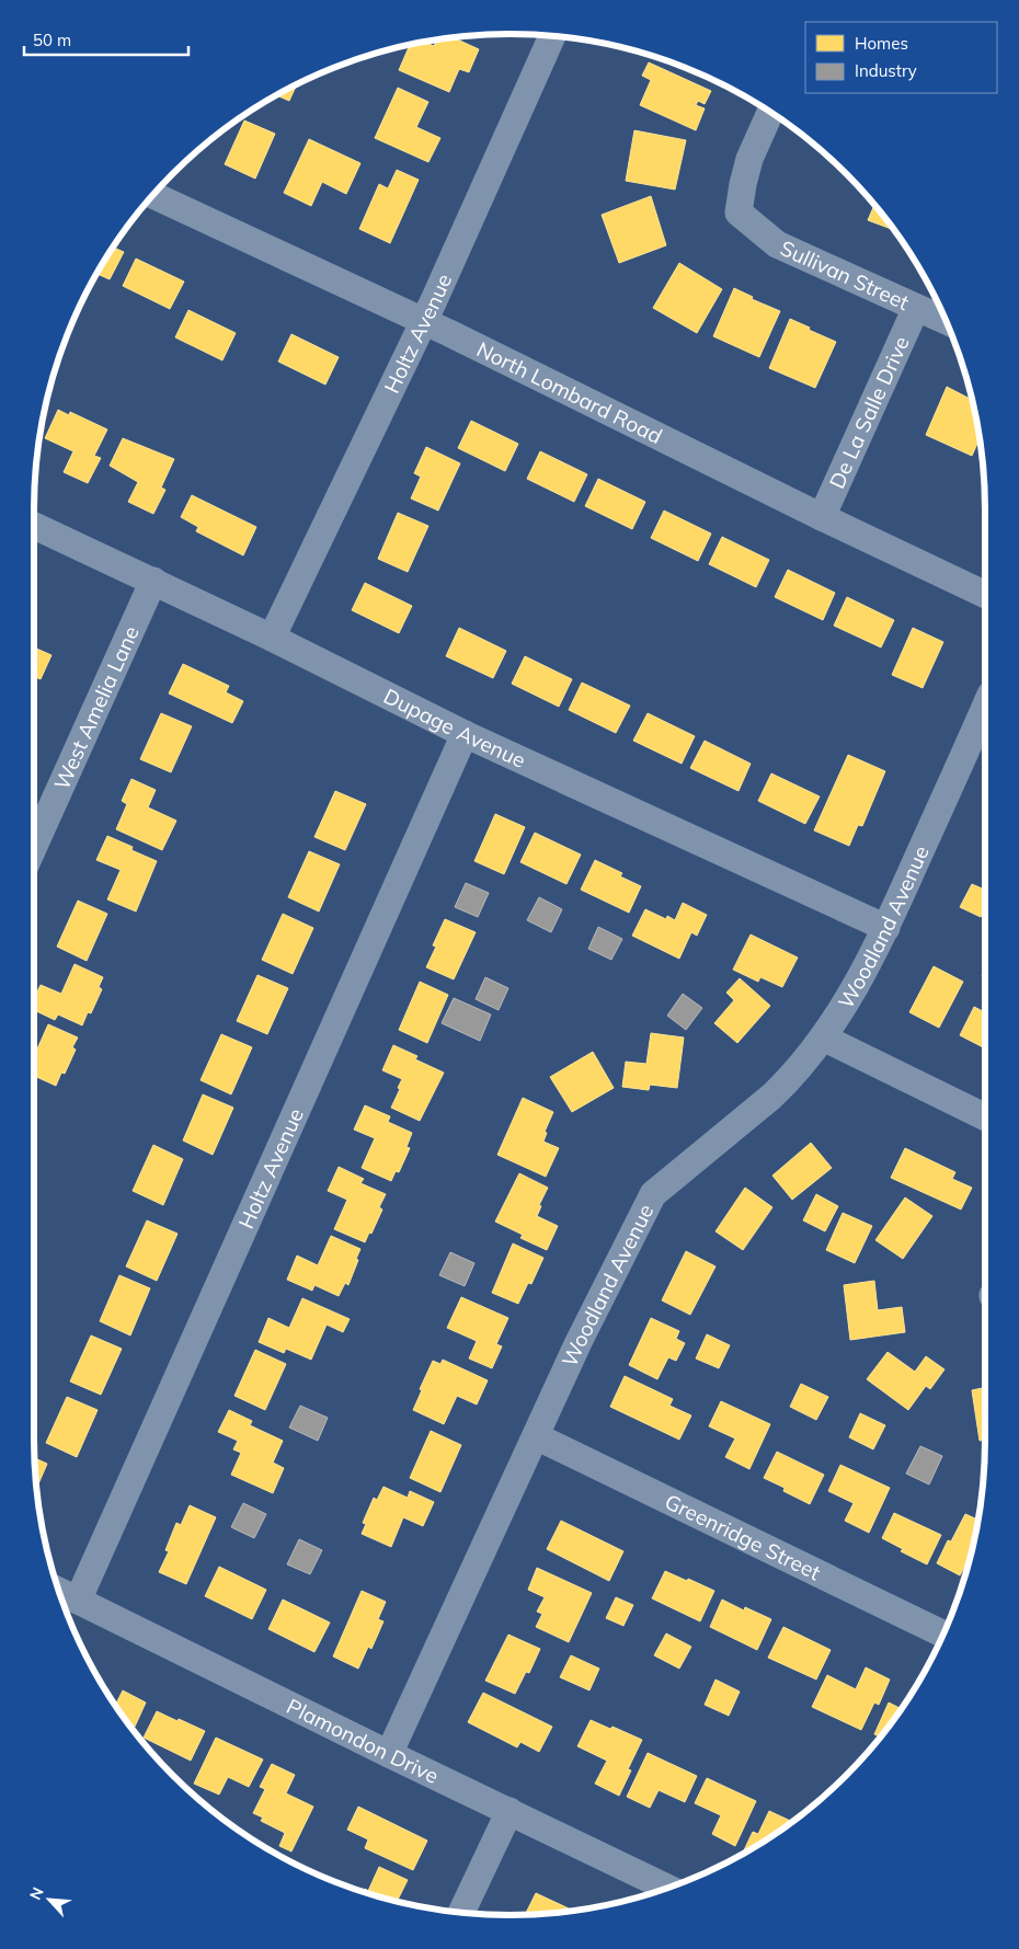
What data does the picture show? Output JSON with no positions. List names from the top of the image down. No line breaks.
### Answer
{"streets":{"street":["Sullivan Street","Holtz Avenue","North Lombard Road","De La Salle Drive","West Amelia Lane","Dupage Avenue","Woodland Avenue","Greenridge Street","Plamondon Drive"]},"crossings":[["Sullivan Street","De La Salle Drive"],["Holtz Avenue","North Lombard Road"],["Holtz Avenue","Dupage Avenue"],["Holtz Avenue","Plamondon Drive"],["North Lombard Road","De La Salle Drive"],["West Amelia Lane","Dupage Avenue"],["Dupage Avenue","Woodland Avenue"],["Woodland Avenue","Greenridge Street"],["Woodland Avenue","Plamondon Drive"]],"legend":["Homes","Industry"],"scale_bar":"50 m","north":"top left"}
